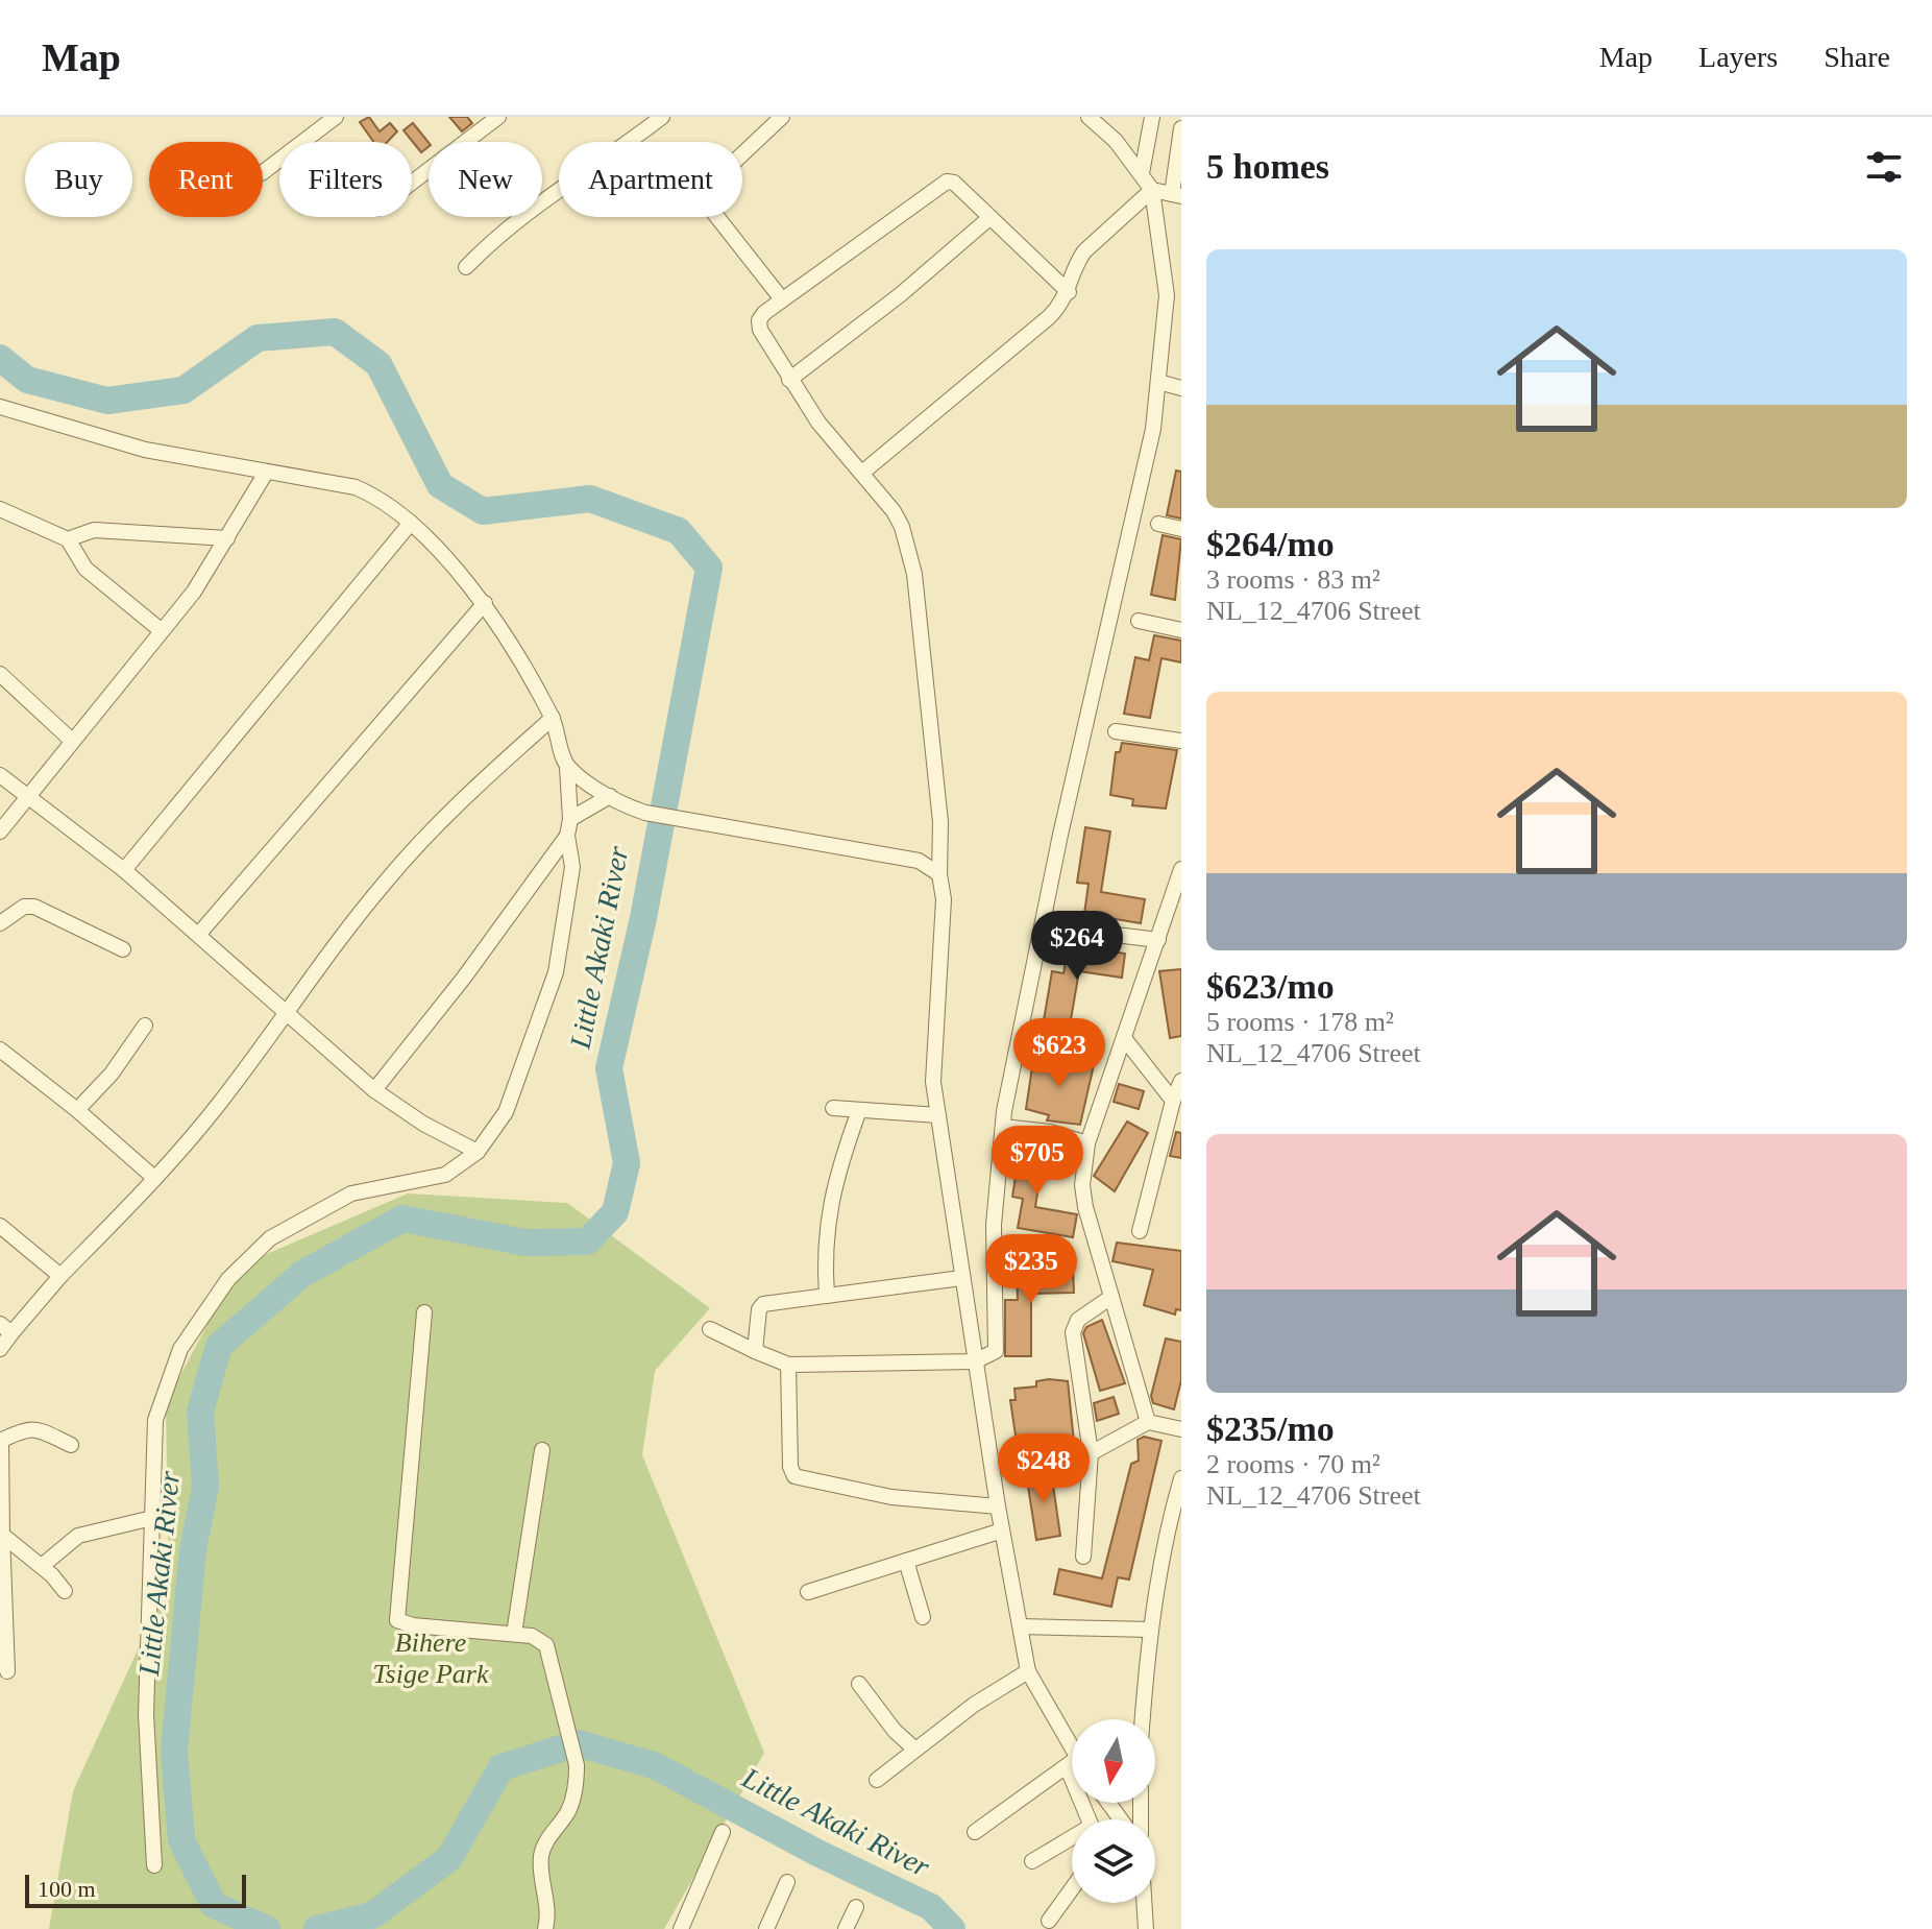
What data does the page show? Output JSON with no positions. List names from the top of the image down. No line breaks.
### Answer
{"water":["Little Akaki River"],"parks":["Bihere Tsige Park"],"scale_bar":"100 m","north":"bottom","page":{"header":"Map","nav":["Map","Layers","Share"],"heading":"5 homes","chip":["Buy","Rent","Filters","New","Apartment"],"list":[{"name":"$264/mo","note":"3 rooms · 83 m² · NL_12_4706 Street"},{"name":"$623/mo","note":"5 rooms · 178 m² · NL_12_4706 Street"},{"name":"$235/mo","note":"2 rooms · 70 m² · NL_12_4706 Street"}],"price":["$264","$623","$705","$235","$248"],"scale":"100 m"}}
